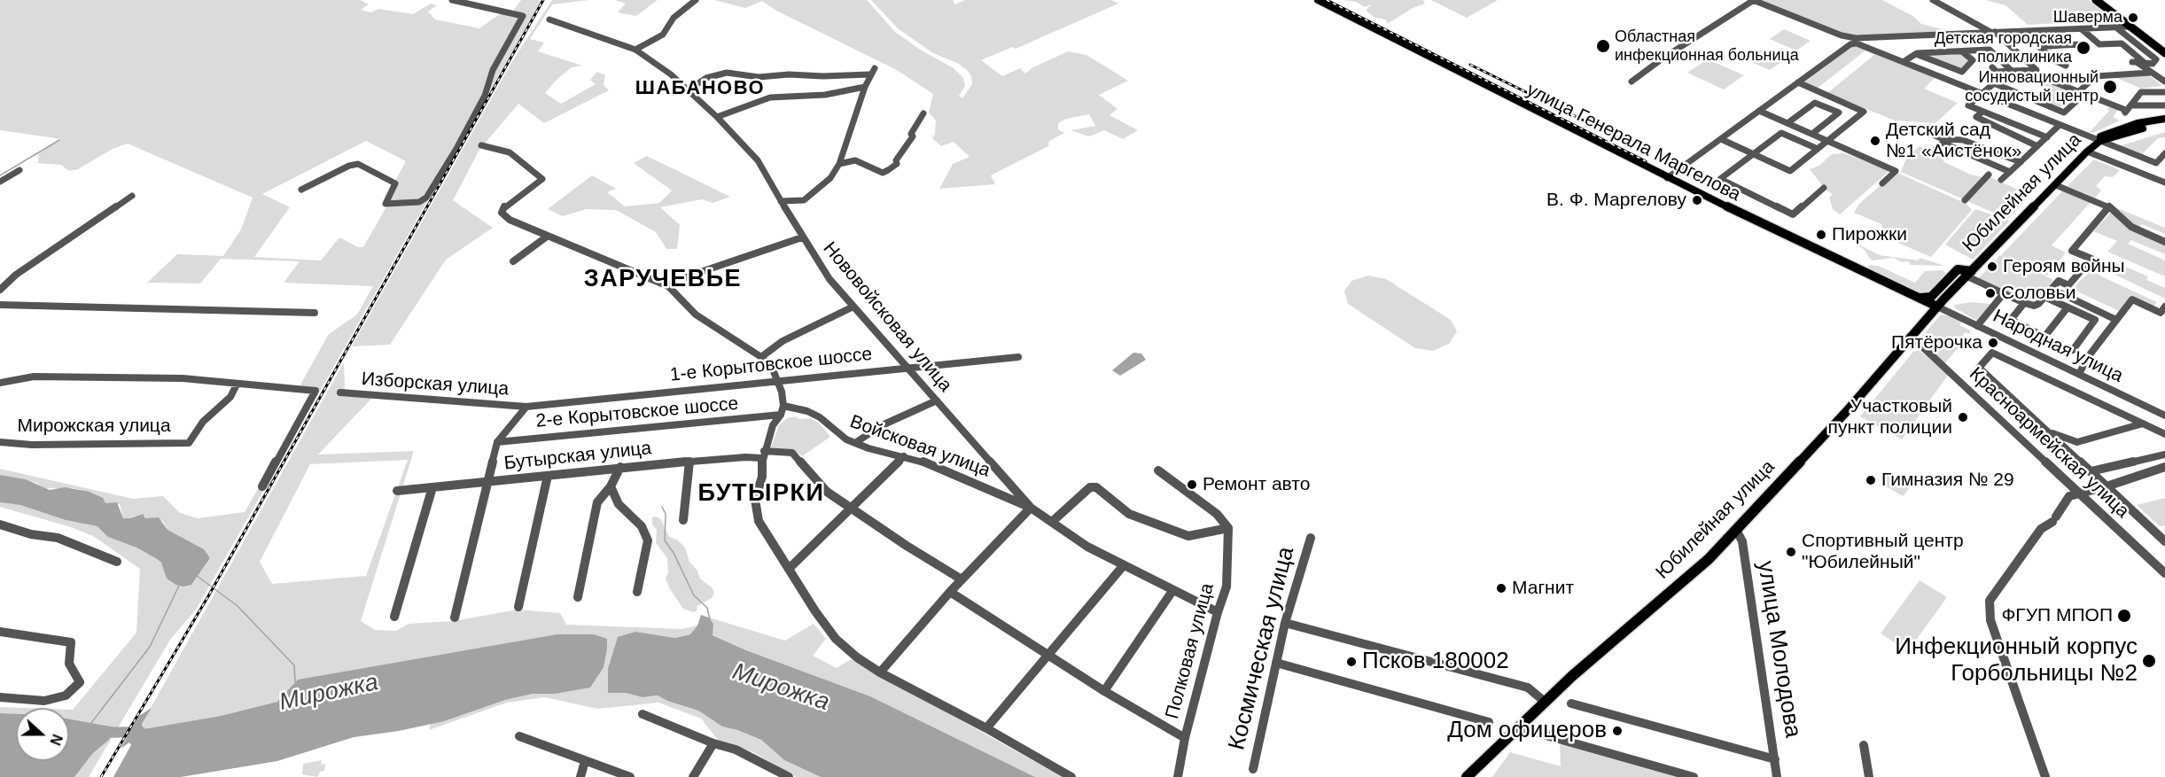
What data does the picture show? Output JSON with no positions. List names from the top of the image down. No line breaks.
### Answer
{"streets":{"main road":["улица Генерала Маргелова","Юбилейная улица"],"street":["Нововойсковая улица","Народная улица","1-е Корытовское шоссе","Изборская улица","2-е Корытовское шоссе","Мирожская улица","Красноармейская улица","Войсковая улица","Бутырская улица","Космическая улица","улица Молодова","Полковая улица"]},"crossings":[["улица Генерала Маргелова","Юбилейная улица"],["улица Генерала Маргелова","Народная улица"],["Юбилейная улица","Народная улица"],["Юбилейная улица","Красноармейская улица"],["Юбилейная улица","улица Молодова"],["Нововойсковая улица","1-е Корытовское шоссе"],["Нововойсковая улица","Войсковая улица"],["1-е Корытовское шоссе","Изборская улица"],["Войсковая улица","Полковая улица"]],"districts":["ШАБАНОВО","ЗАРУЧЕВЬЕ","БУТЫРКИ"],"water":["Мирожка"],"places":["Шаверма","Областная инфекционная больница","Детская городская поликлиника","Инновационный сосудистый центр","Детский сад №1 «Аистёнок»","В. Ф. Маргелову","Пирожки","Героям войны","Соловьи","Пятёрочка","Участковый пункт полиции","Гимназия № 29","Ремонт авто","Спортивный центр \"Юбилейный\"","Магнит","ФГУП МПОП","Инфекционный корпус Горбольницы №2","Псков 180002","Дом офицеров"],"north":"right"}
